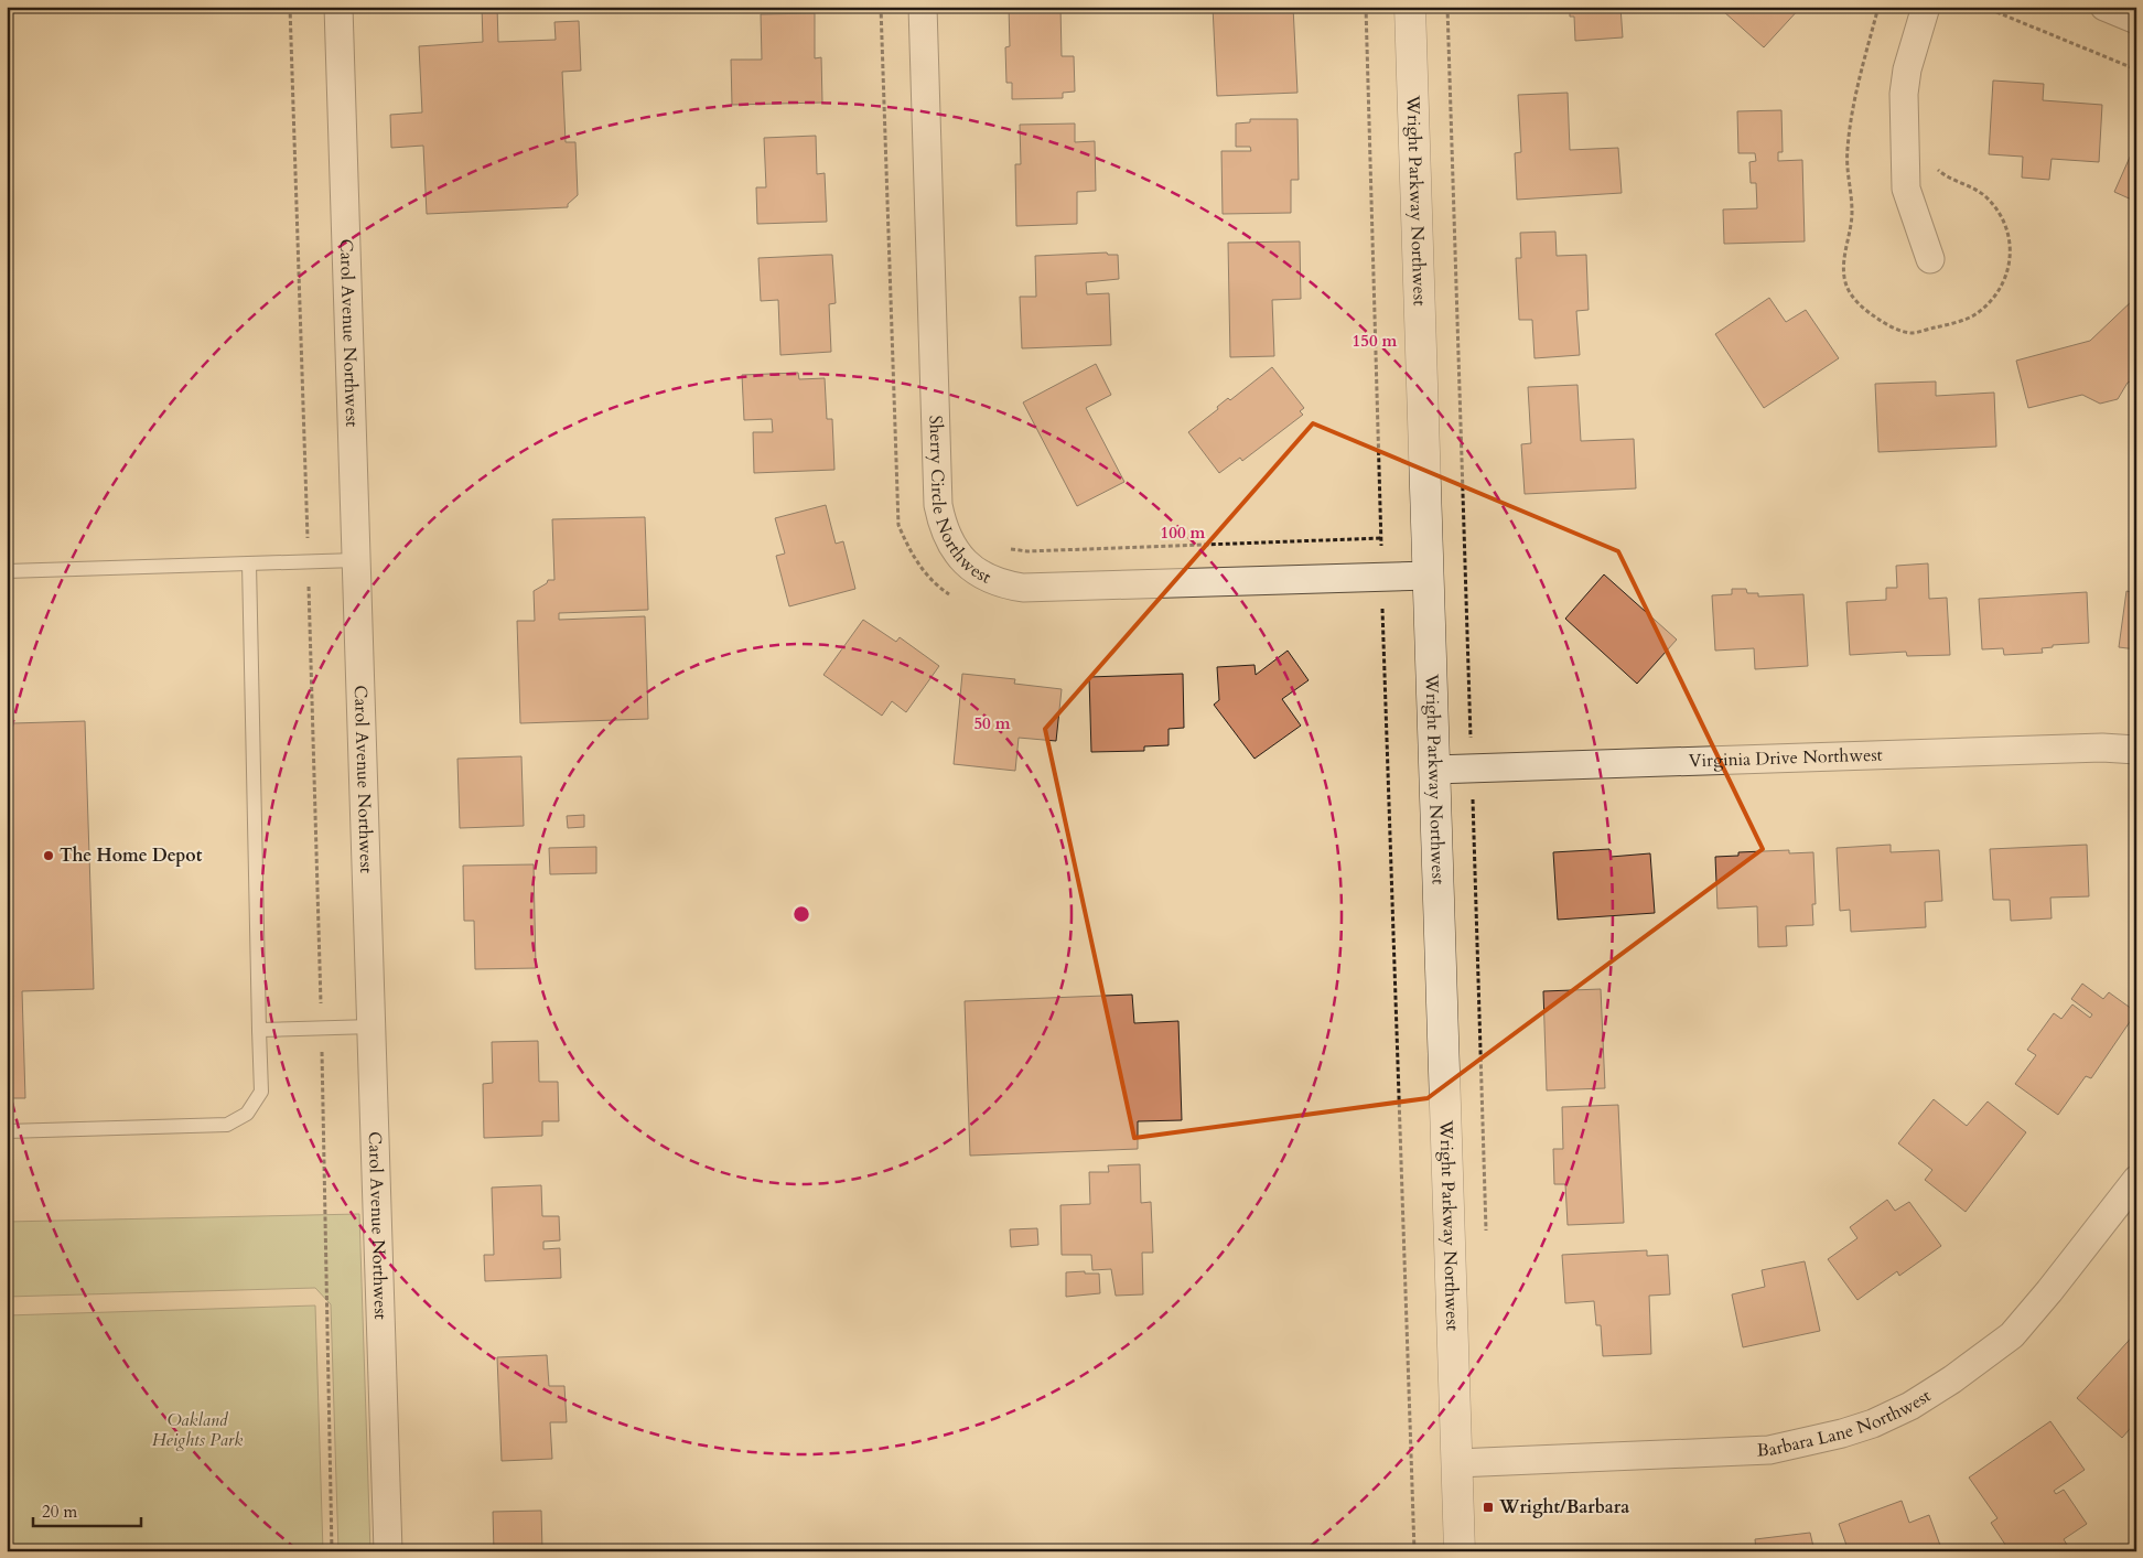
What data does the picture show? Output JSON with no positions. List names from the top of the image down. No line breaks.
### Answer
{"streets":{"street":["Wright Parkway Northwest","Carol Avenue Northwest","Sherry Circle Northwest","Virginia Drive Northwest","Barbara Lane Northwest"]},"crossings":[["Wright Parkway Northwest","Sherry Circle Northwest"],["Wright Parkway Northwest","Virginia Drive Northwest"],["Wright Parkway Northwest","Barbara Lane Northwest"]],"parks":["Oakland Heights Park"],"places":{"other":["The Home Depot"],"transit":["Wright/Barbara"]},"scale_bar":"20 m","rings":["150 m","100 m","50 m"]}
